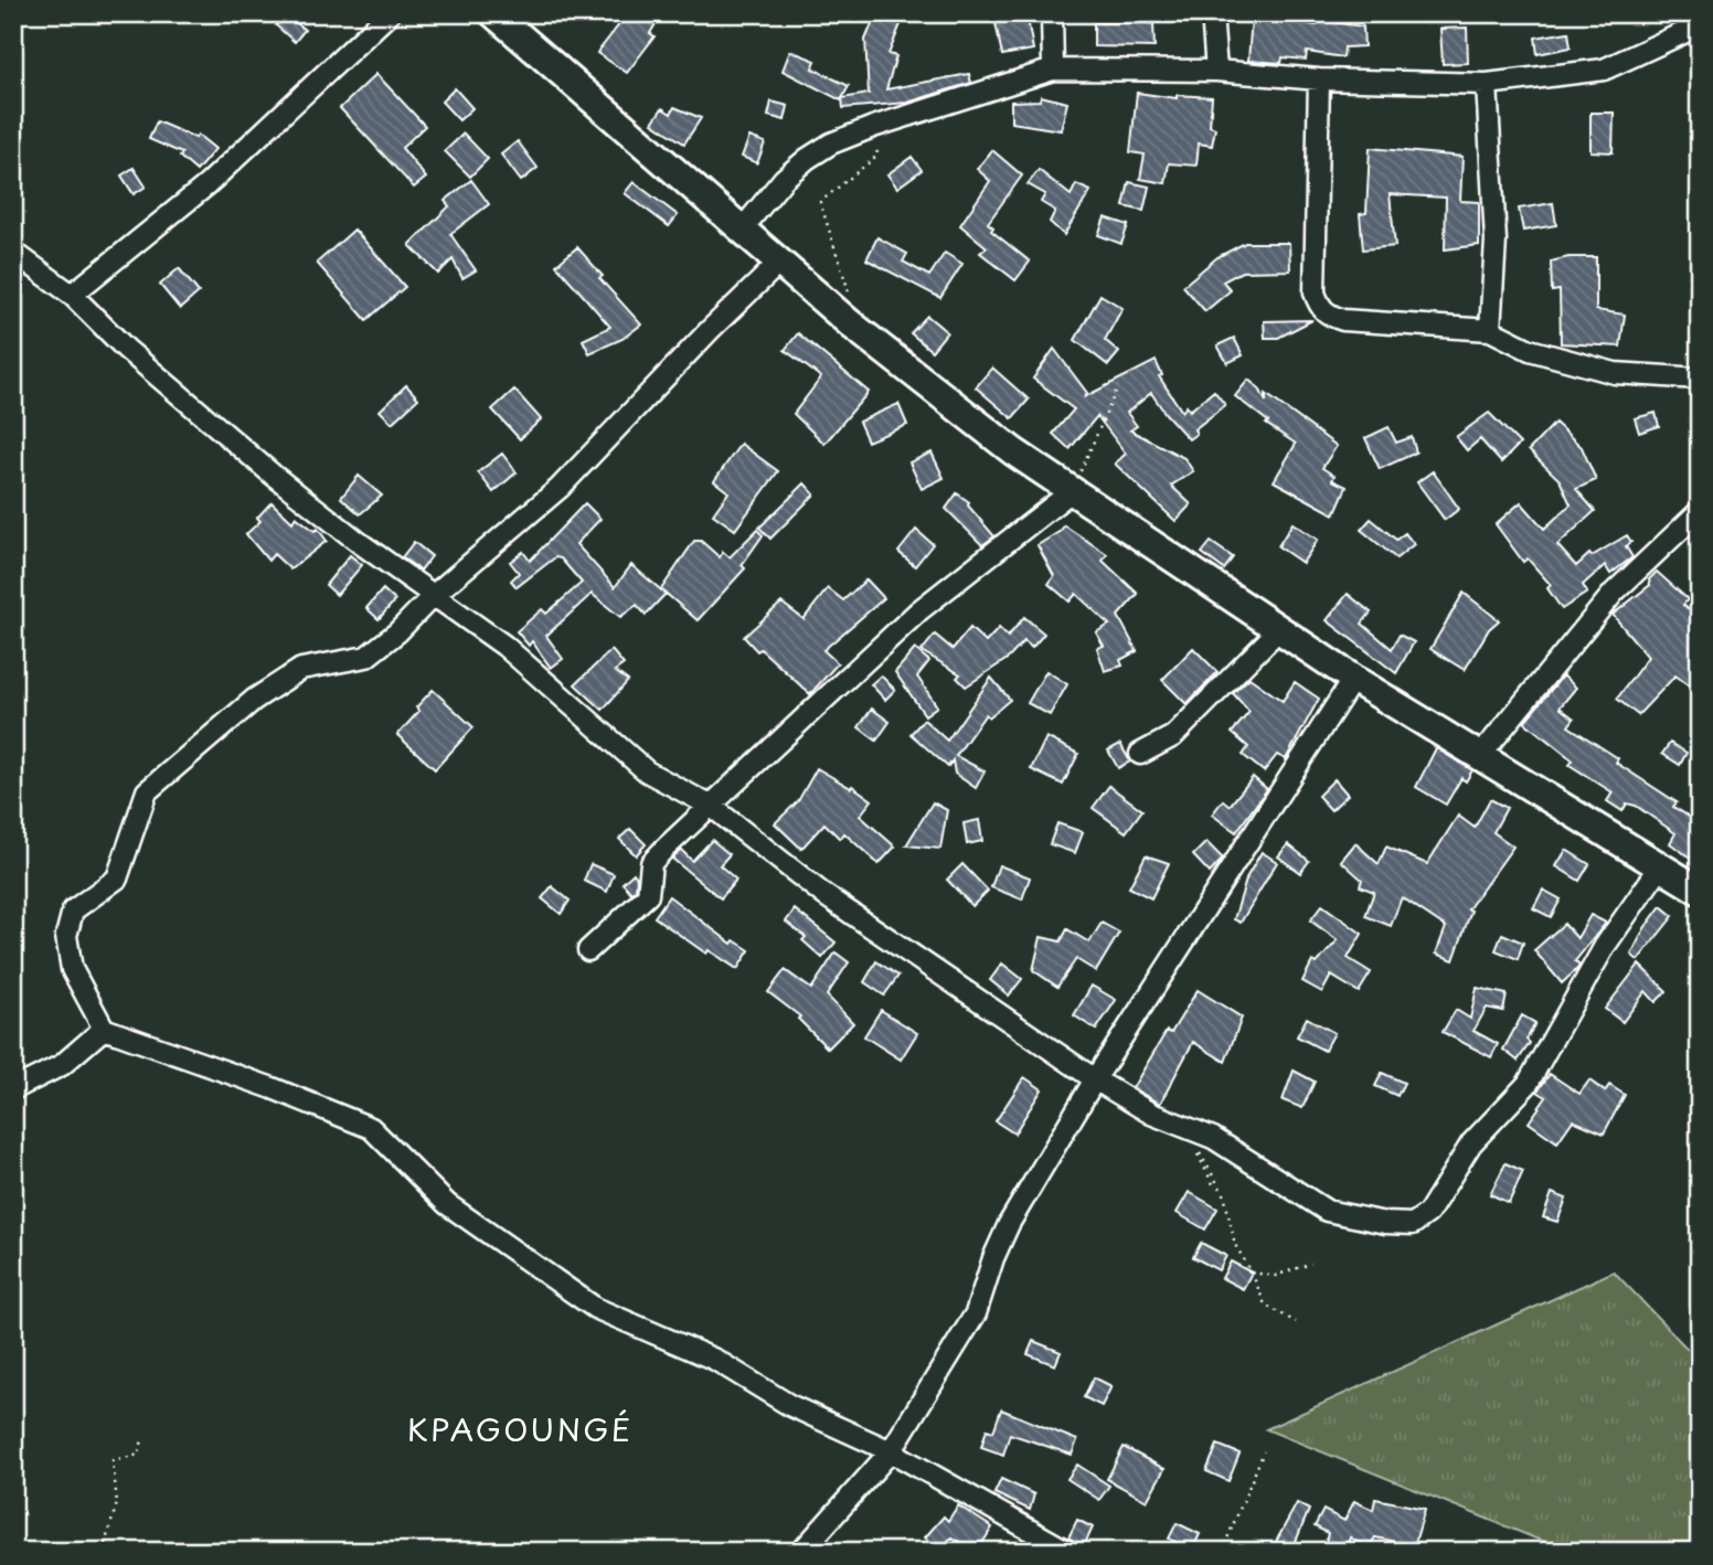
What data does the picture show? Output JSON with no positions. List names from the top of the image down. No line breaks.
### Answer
{"districts":["KPAGOUNGÉ"]}
